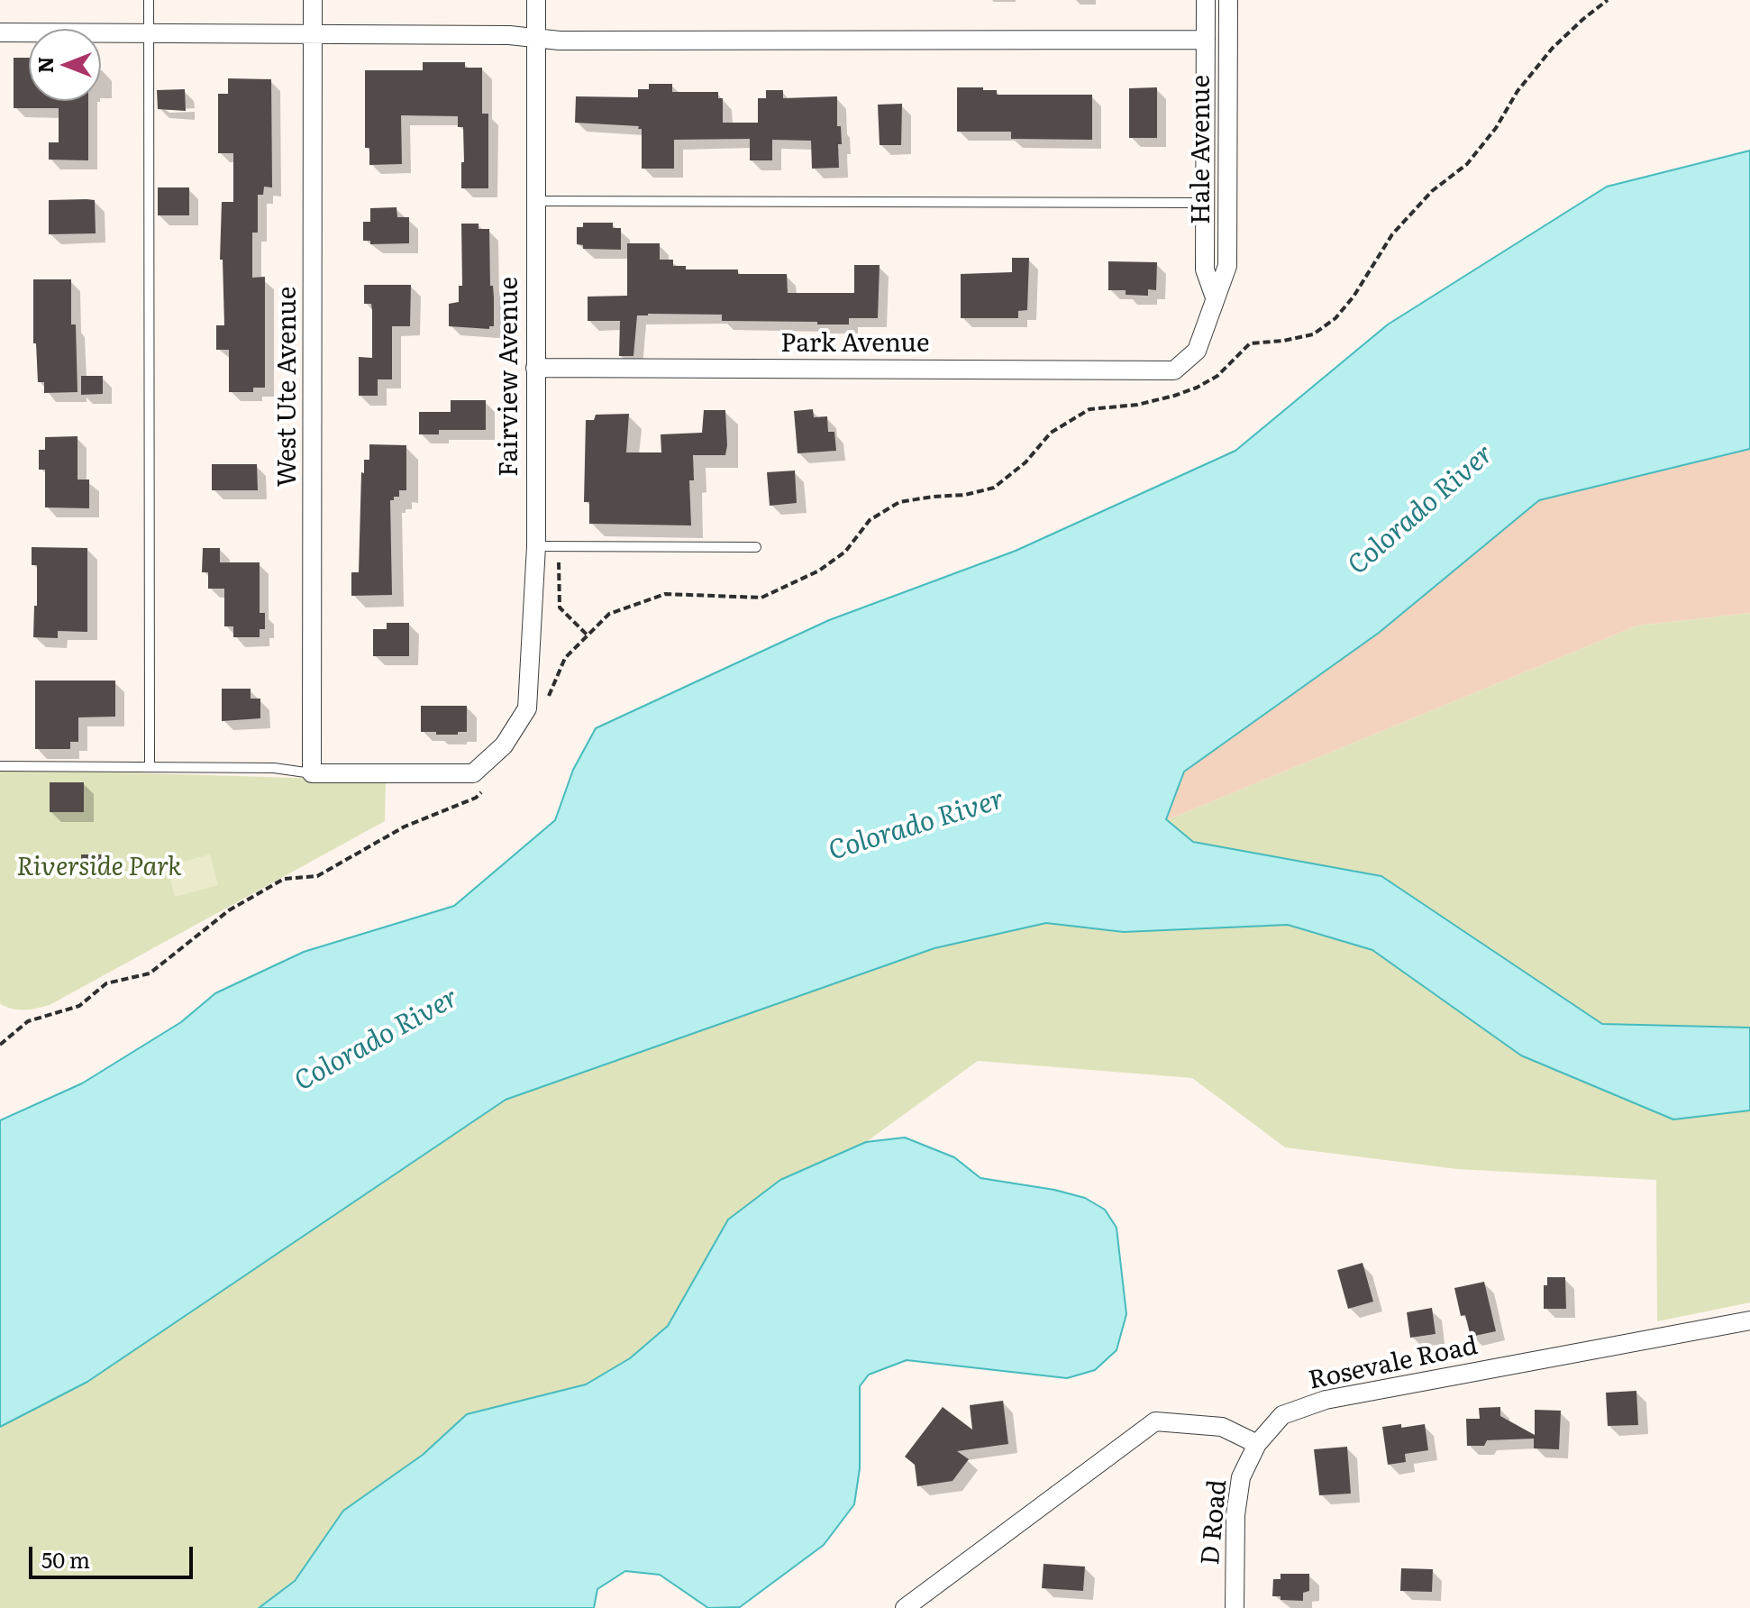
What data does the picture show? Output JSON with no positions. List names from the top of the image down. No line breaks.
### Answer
{"streets":{"street":["Hale Avenue","Park Avenue","Fairview Avenue","West Ute Avenue","Rosevale Road","D Road"]},"crossings":[["Hale Avenue","Park Avenue"],["Park Avenue","Fairview Avenue"],["Fairview Avenue","West Ute Avenue"],["Rosevale Road","D Road"]],"water":["Colorado River"],"parks":["Riverside Park"],"scale_bar":"50 m","north":"left"}
